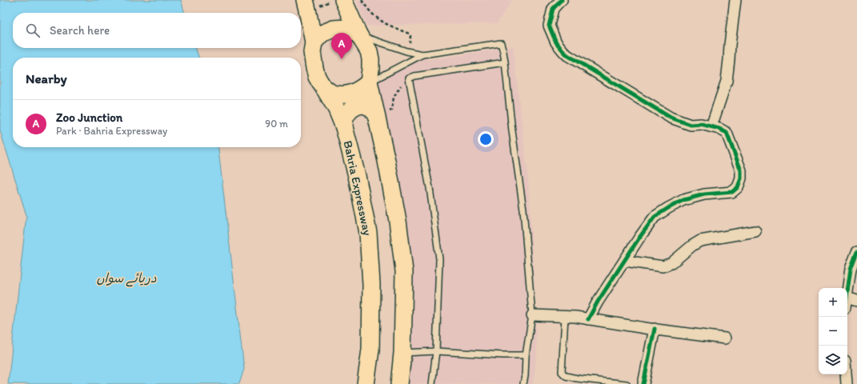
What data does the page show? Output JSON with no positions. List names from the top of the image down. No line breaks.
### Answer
{"streets":{"main road":["Bahria Expressway"]},"water":["دریائے سواں"],"page":{"search":"Search here","pins":"A","heading":"Nearby","list":[{"mark":"A","name":"Zoo Junction","note":"Park · Bahria Expressway","value":"90 m"}],"map_buttons":["+","−"]}}
